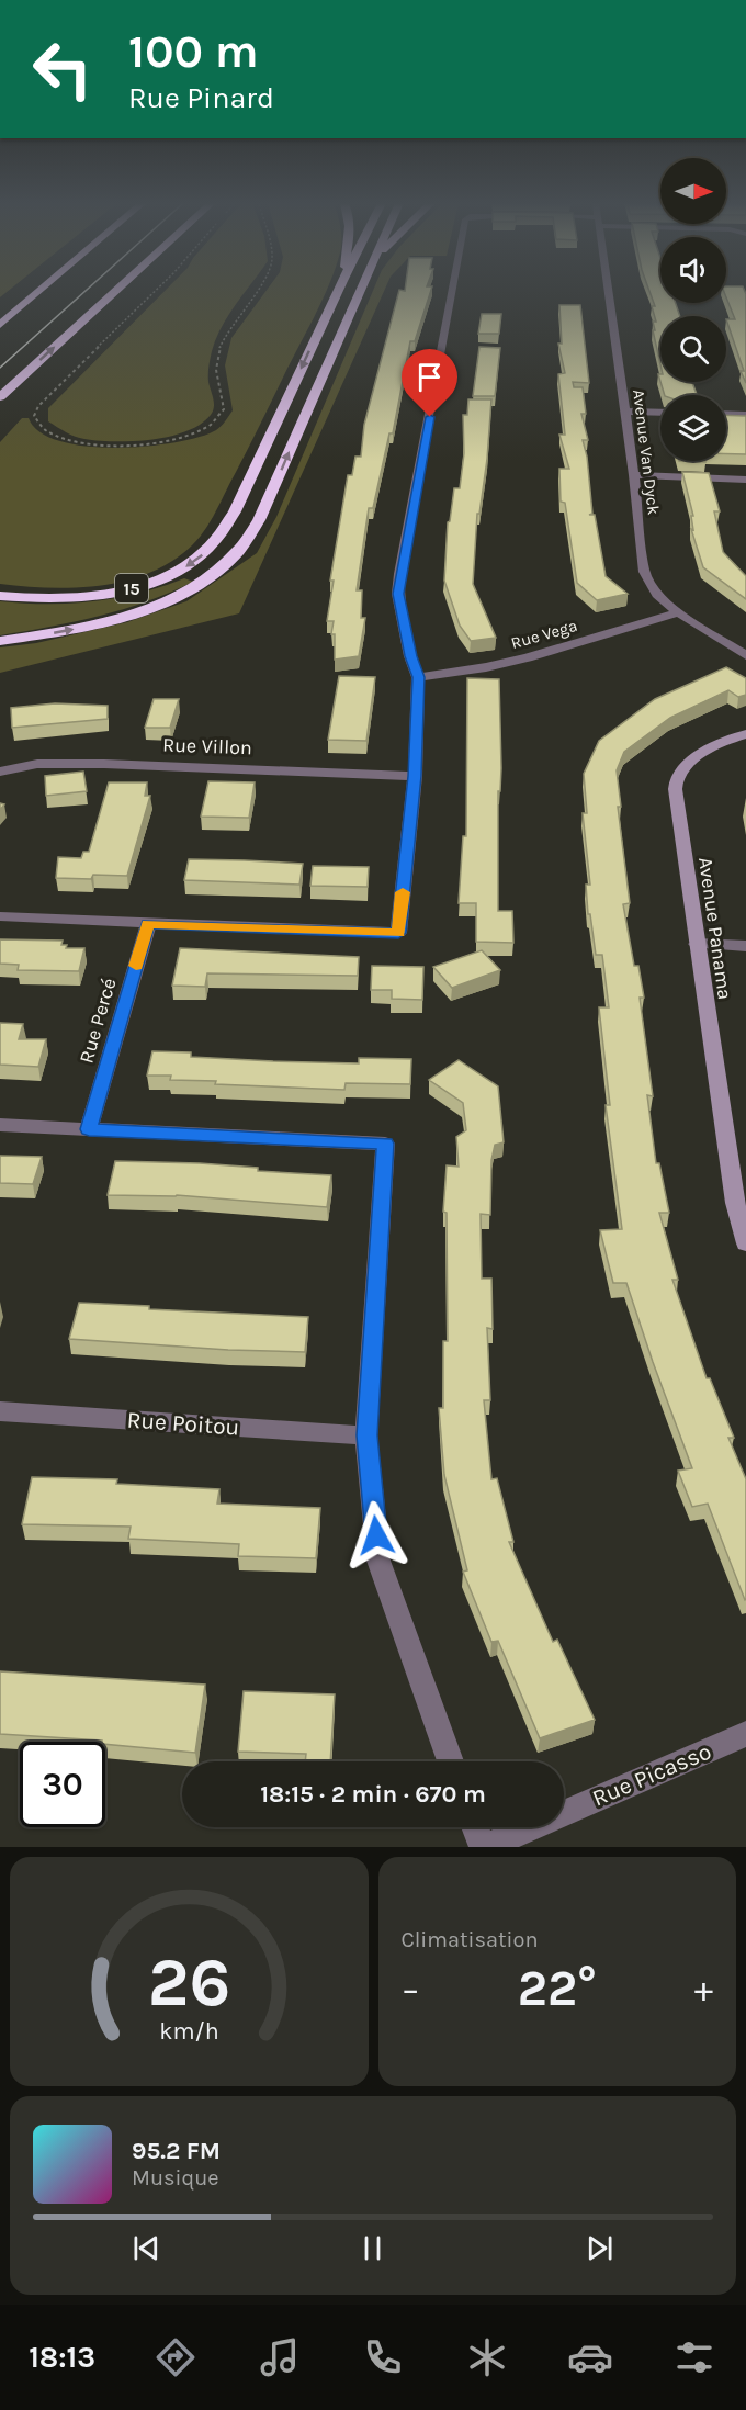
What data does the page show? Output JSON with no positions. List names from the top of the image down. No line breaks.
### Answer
{"streets":{"highway":["15"],"street":["Avenue Van Dyck","Rue Vega","Rue Villon","Avenue Panama","Rue Percé","Rue Poitou","Rue Picasso"]},"crossings":[["Avenue Van Dyck","Rue Vega"]],"north":"right","page":{"turn":["100 m","Rue Pinard"],"limit":"30","trip":"18:15 · 2 min · 670 m","tile":"Climatisation","heat":["−","22°","+"],"song":["95.2 FM","Musique"],"tabs":"18:13","gauge":["26","km/h"]}}
